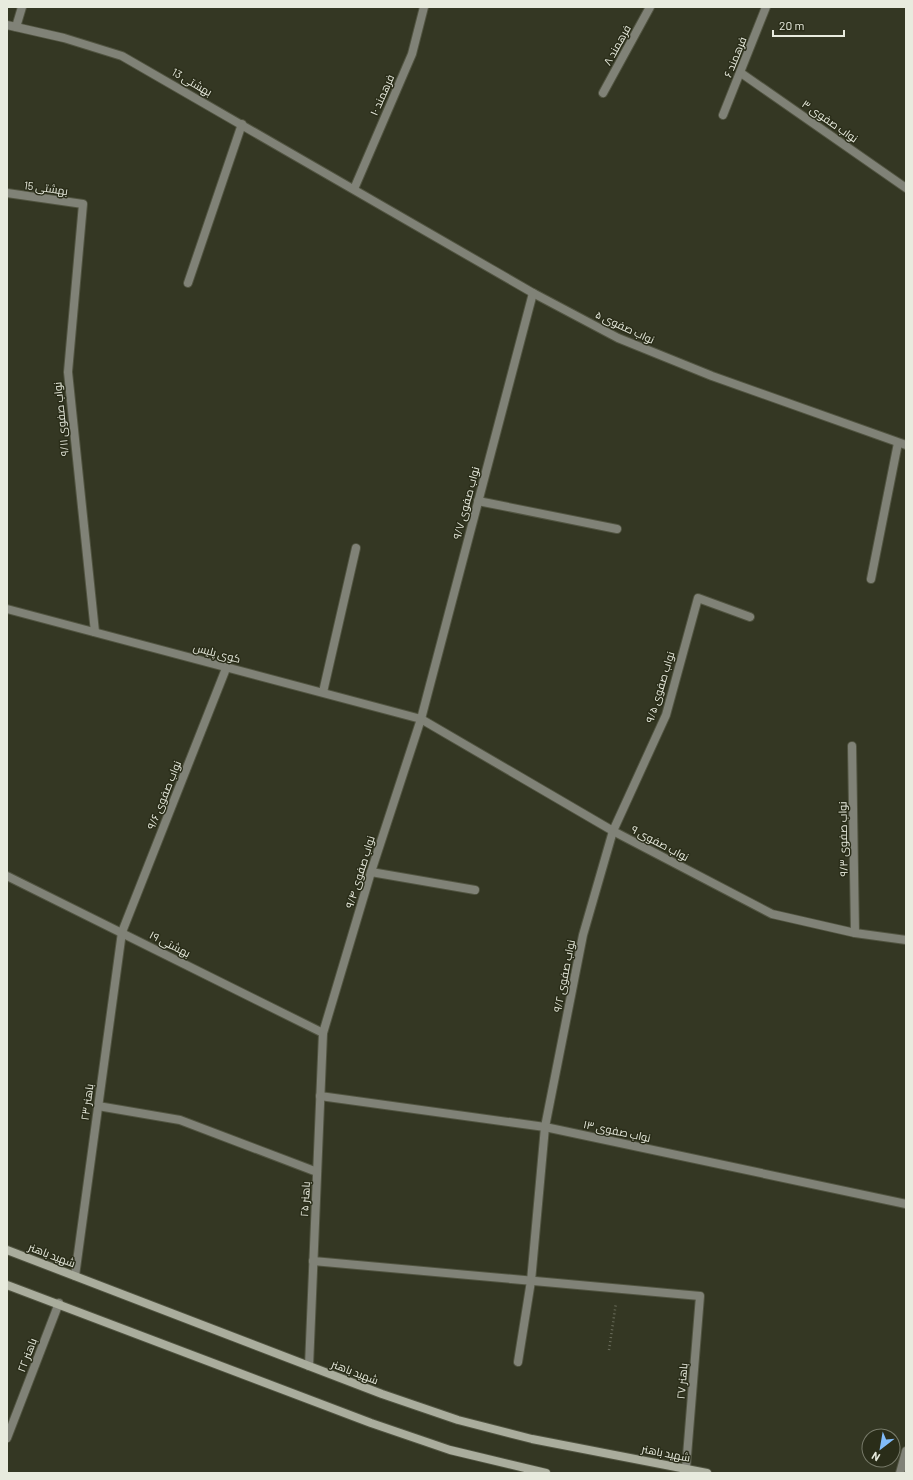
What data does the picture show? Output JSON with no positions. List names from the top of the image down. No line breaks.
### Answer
{"streets":{"main road":["شهید باهنر"],"street":["فرهمند ۸","فرهمند ۶","بهشتی 13","فرهمند ۱۰","نواب صفوی ۳","بهشتی 15","نواب صفوی ۵","نواب صفوی ۹/۱۱","نواب صفوی ۹/۷","کوی پلیس","نواب صفوی ۹/۵","نواب صفوی ۹/۶","نواب صفوی ۹/۳","نواب صفوی ۹","نواب صفوی ۹/۴","بهشتی ۱۹","نواب صفوی ۹/۲","باهنر ۲۳","نواب صفوی ۱۳","باهنر ۲۵","باهنر ۲۲","باهنر ۲۷"]},"crossings":[["فرهمند ۶","نواب صفوی ۳"],["بهشتی 13","فرهمند ۱۰"],["بهشتی 13","نواب صفوی ۵"],["فرهمند ۱۰","نواب صفوی ۵"],["بهشتی 15","نواب صفوی ۹/۱۱"],["نواب صفوی ۵","نواب صفوی ۹/۷"],["نواب صفوی ۹/۱۱","کوی پلیس"],["نواب صفوی ۹/۷","کوی پلیس"],["نواب صفوی ۹/۷","نواب صفوی ۹"],["نواب صفوی ۹/۷","نواب صفوی ۹/۴"],["کوی پلیس","نواب صفوی ۹/۶"],["کوی پلیس","نواب صفوی ۹"],["کوی پلیس","نواب صفوی ۹/۴"],["نواب صفوی ۹/۵","نواب صفوی ۹"],["نواب صفوی ۹/۵","نواب صفوی ۹/۲"],["نواب صفوی ۹/۶","بهشتی ۱۹"],["نواب صفوی ۹/۶","باهنر ۲۳"],["نواب صفوی ۹/۳","نواب صفوی ۹"],["نواب صفوی ۹","نواب صفوی ۹/۴"],["نواب صفوی ۹","نواب صفوی ۹/۲"],["نواب صفوی ۹/۴","بهشتی ۱۹"],["نواب صفوی ۹/۴","باهنر ۲۵"],["بهشتی ۱۹","باهنر ۲۳"],["بهشتی ۱۹","باهنر ۲۵"],["نواب صفوی ۹/۲","نواب صفوی ۱۳"],["باهنر ۲۳","شهید باهنر"],["نواب صفوی ۱۳","باهنر ۲۵"],["باهنر ۲۵","شهید باهنر"],["شهید باهنر","باهنر ۲۷"]],"scale_bar":"20 m","north":"bottom left"}
